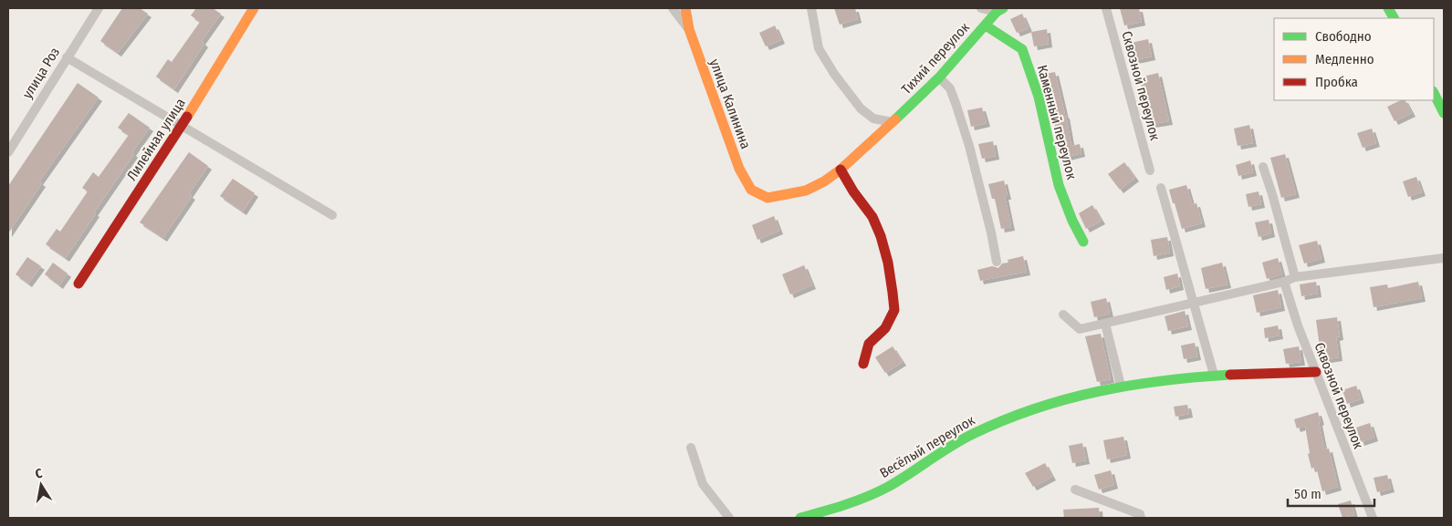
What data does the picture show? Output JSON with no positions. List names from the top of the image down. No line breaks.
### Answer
{"streets":{"street":["Тихий переулок","улица Роз","Сквозной переулок","улица Калинина","Каменный переулок","Лилейная улица","Весёлый переулок"]},"crossings":[["Тихий переулок","улица Калинина"],["Тихий переулок","Каменный переулок"],["Сквозной переулок","Весёлый переулок"]],"legend":["Свободно","Медленно","Пробка"],"scale_bar":"50 m","north":"top"}
